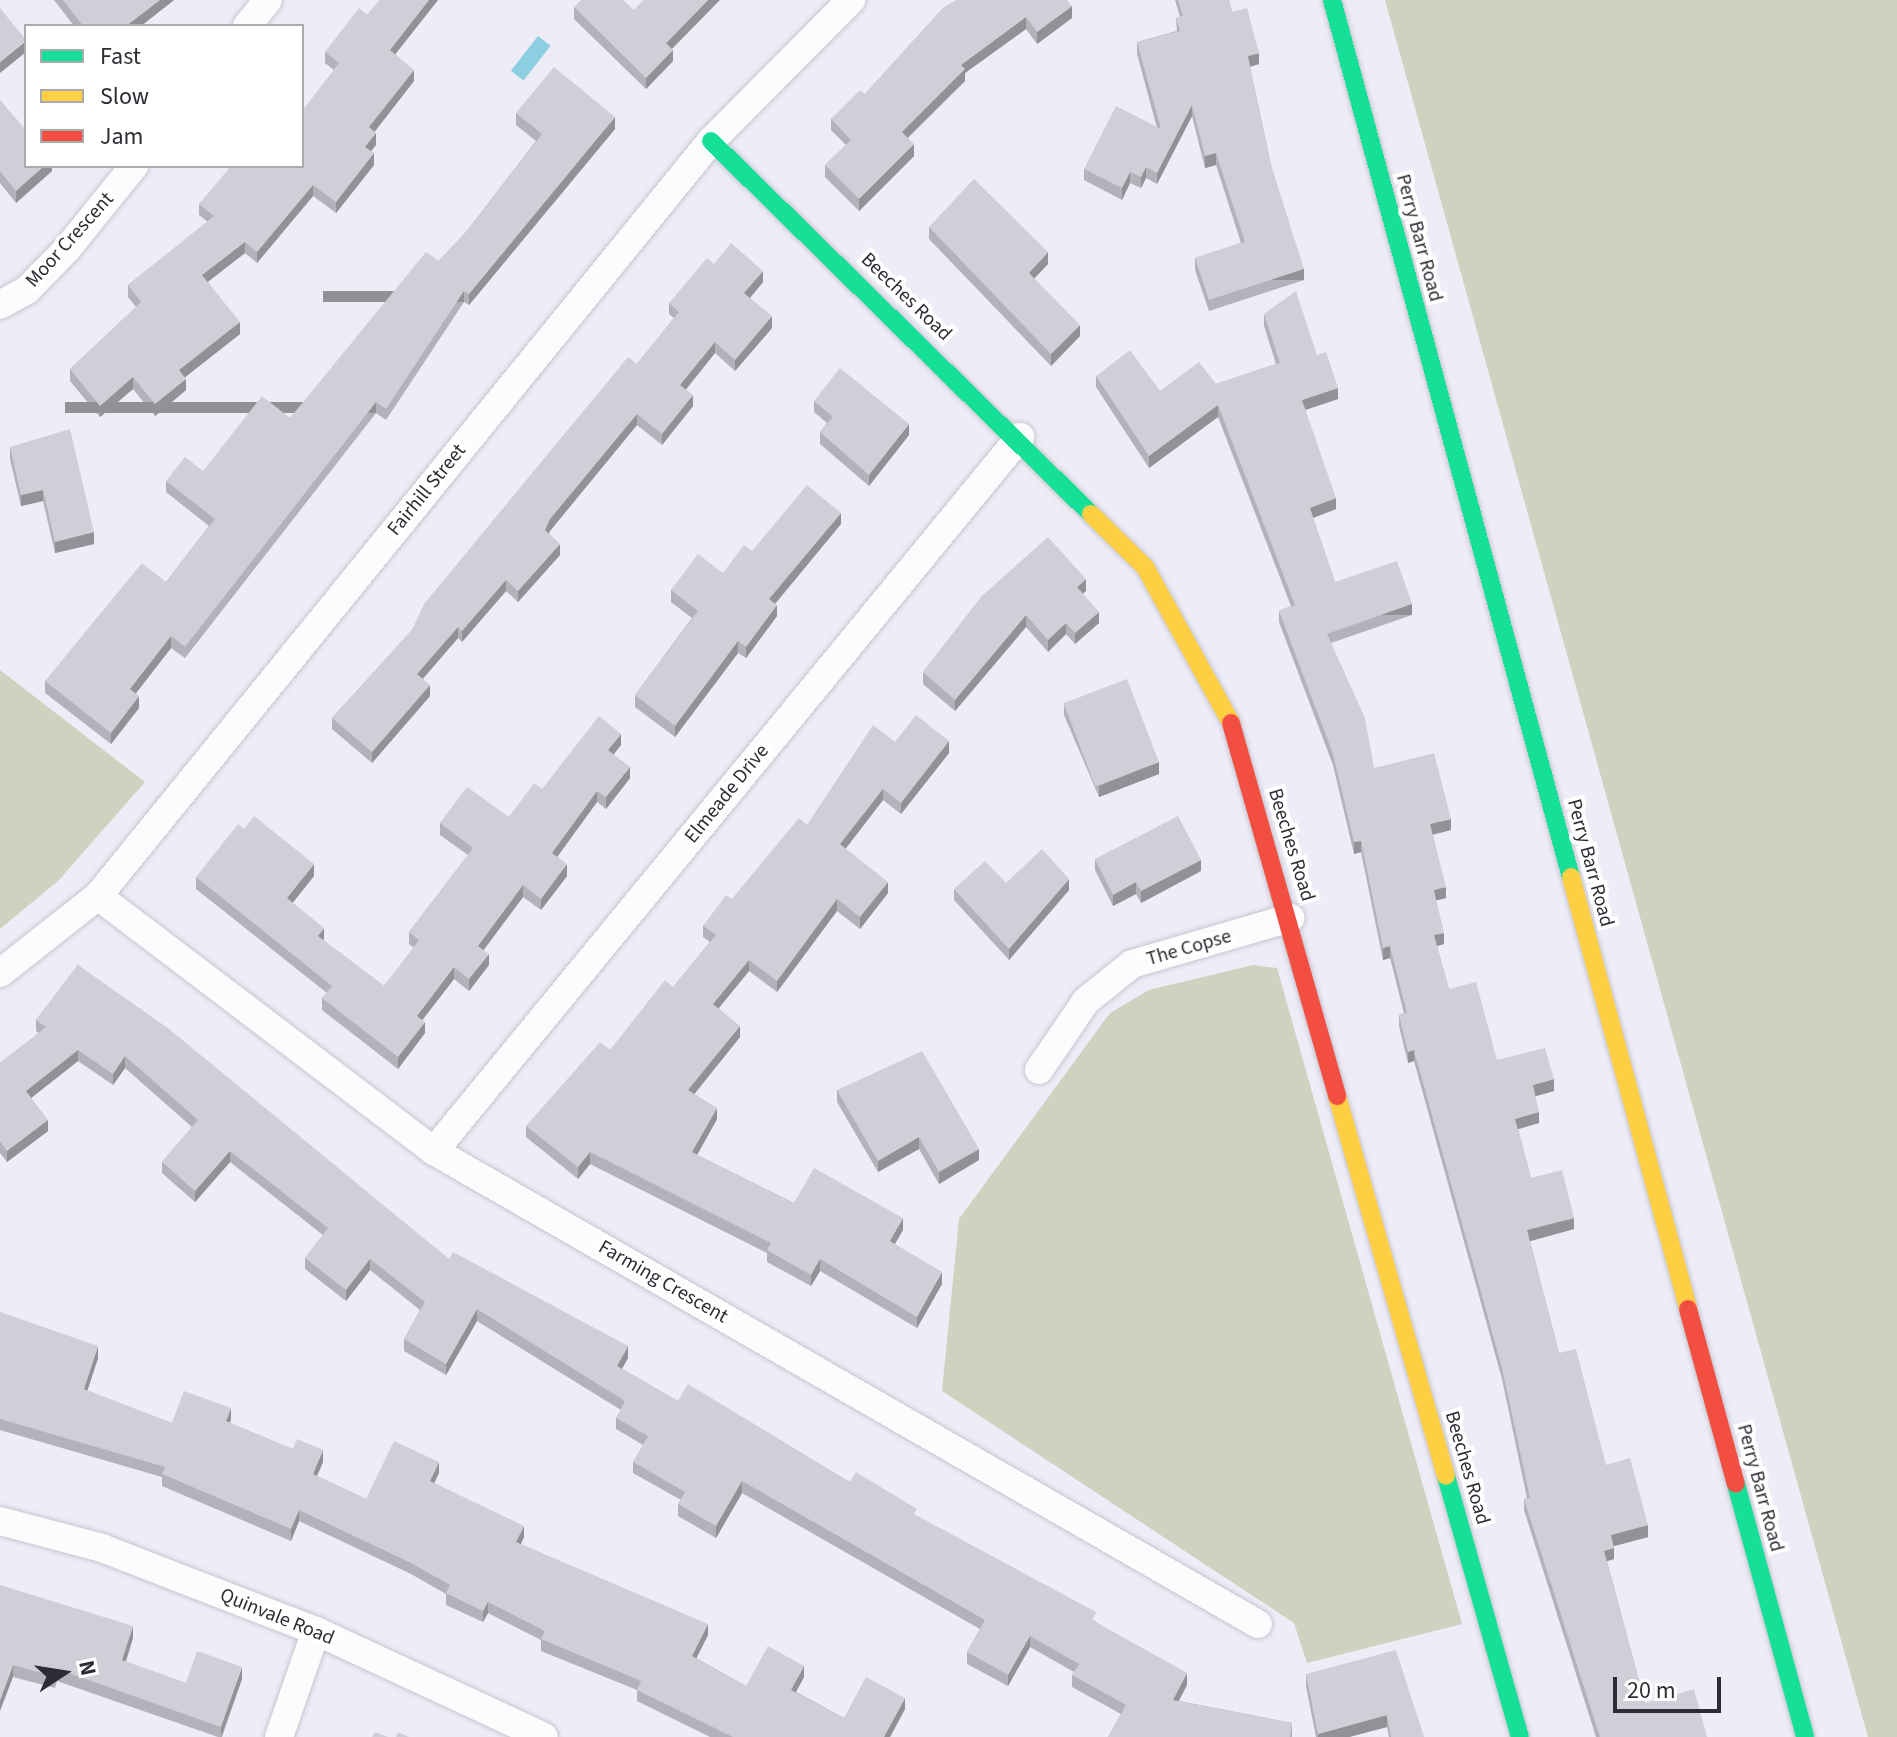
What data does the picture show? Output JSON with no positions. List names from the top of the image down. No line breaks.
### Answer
{"streets":{"street":["Perry Barr Road","Moor Crescent","Beeches Road","Fairhill Street","Elmeade Drive","The Copse","Farming Crescent","Quinvale Road"]},"crossings":[["Beeches Road","Fairhill Street"],["Beeches Road","Elmeade Drive"],["Beeches Road","The Copse"],["Fairhill Street","Farming Crescent"],["Elmeade Drive","Farming Crescent"]],"legend":["Fast","Slow","Jam"],"scale_bar":"20 m","north":"right"}
